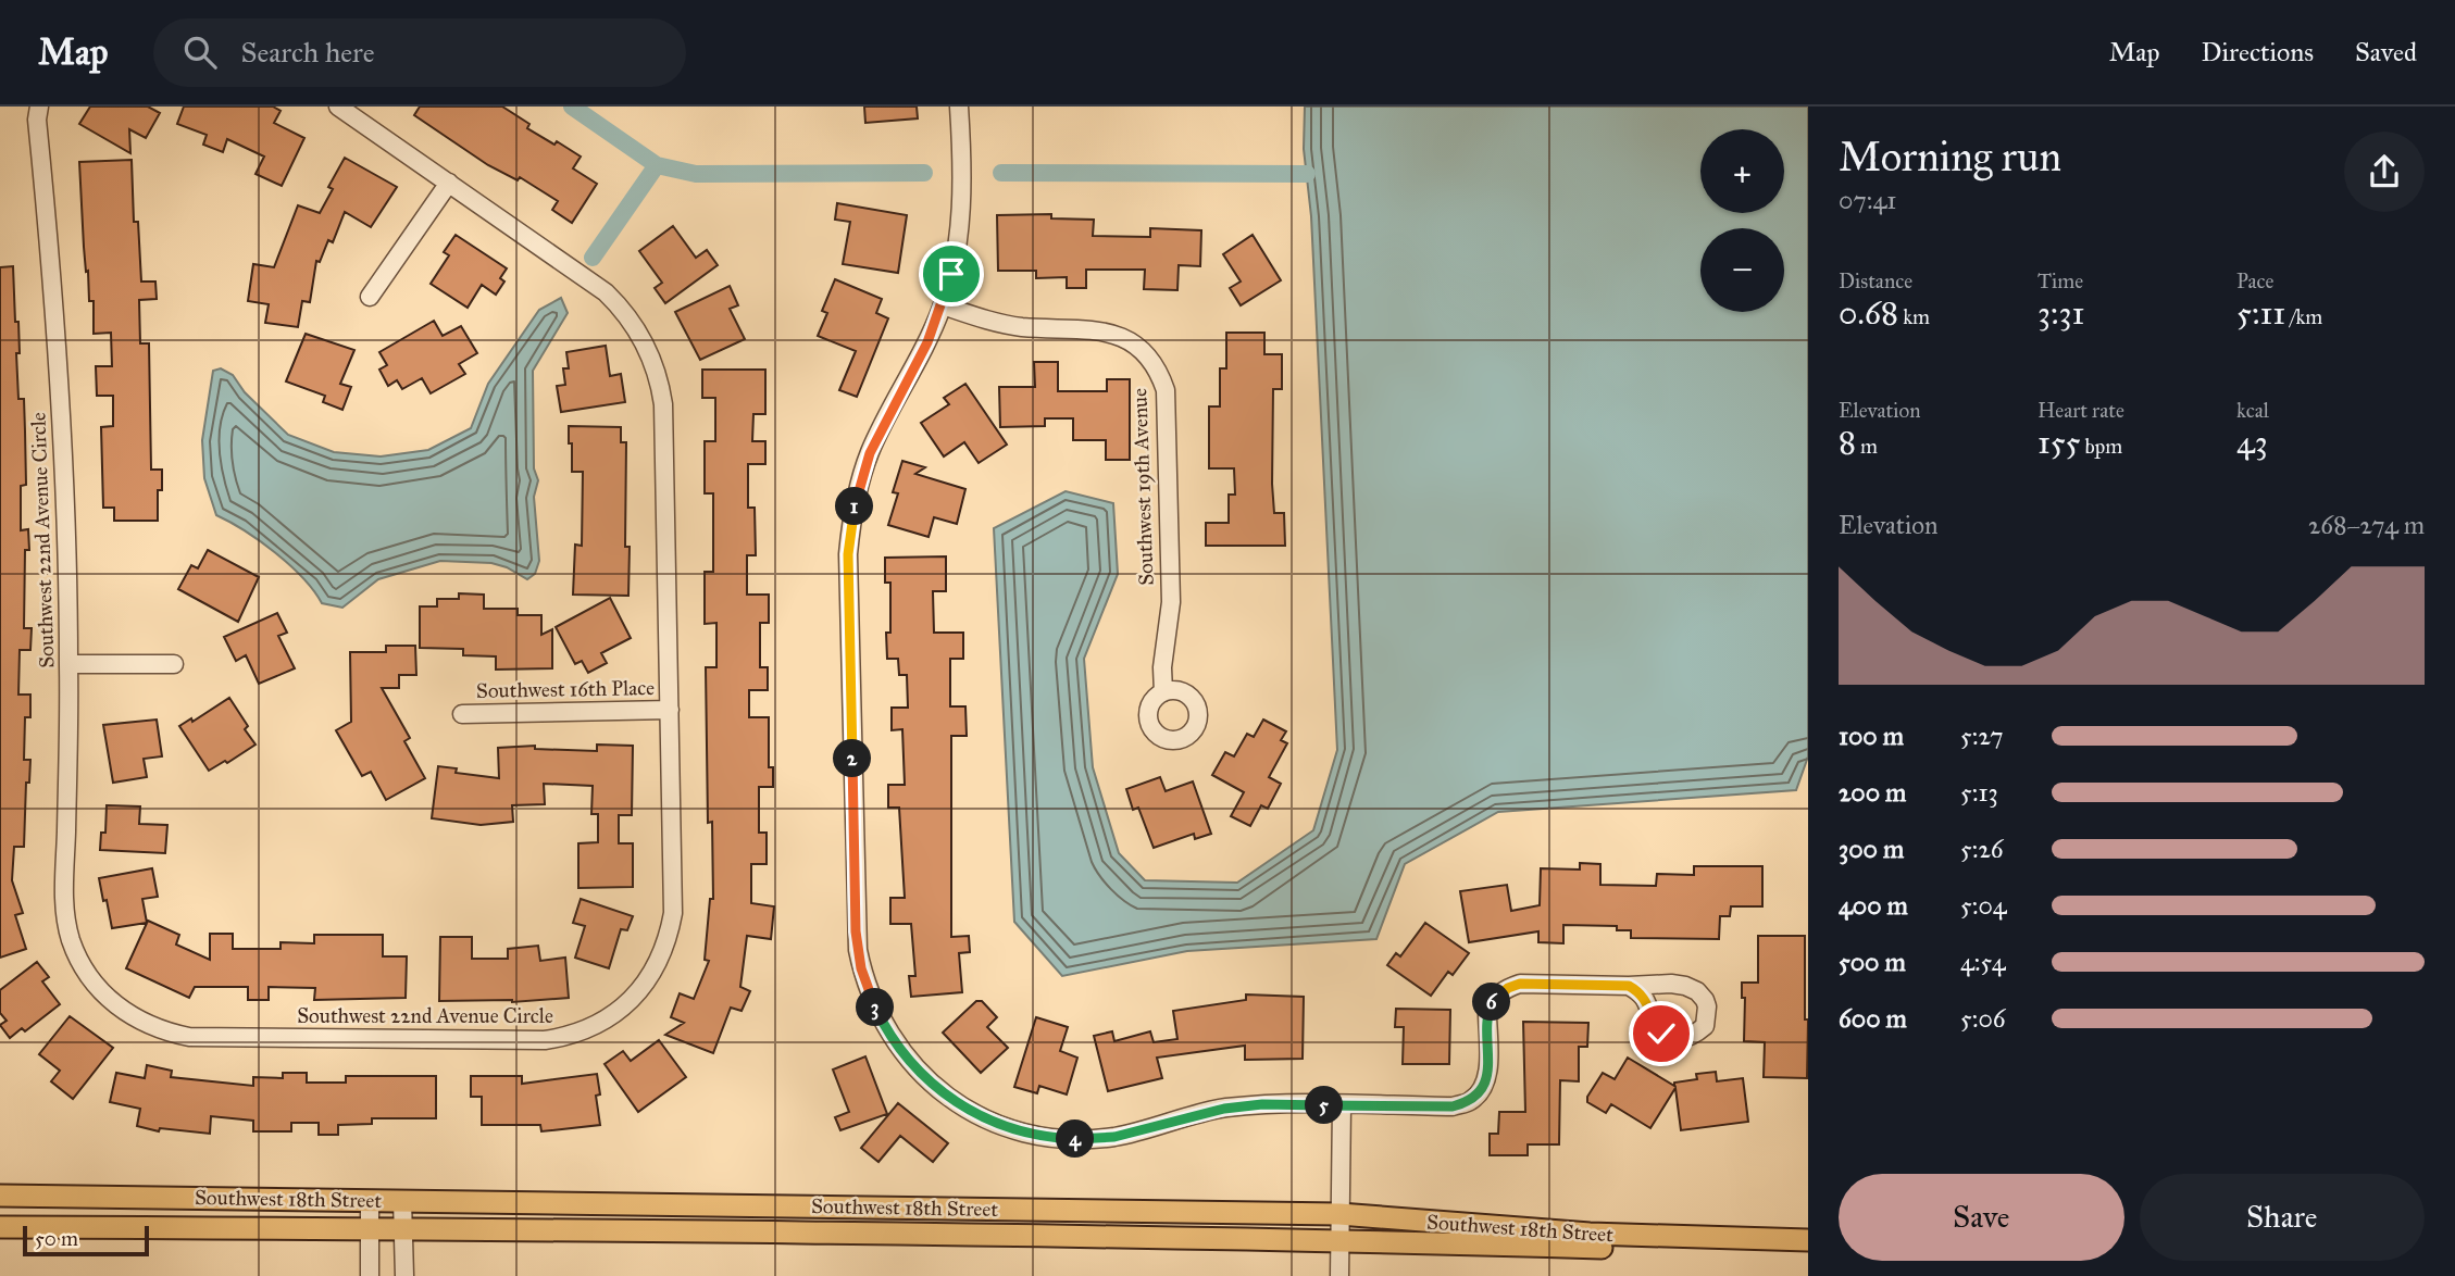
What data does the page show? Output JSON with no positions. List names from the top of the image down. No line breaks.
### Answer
{"streets":{"main road":["Southwest 18th Street"],"street":["Southwest 19th Avenue","Southwest 22nd Avenue Circle","Southwest 16th Place"]},"crossings":[["Southwest 22nd Avenue Circle","Southwest 16th Place"]],"scale_bar":"50 m","page":{"header":"Map","search":"Search here","nav":["Map","Directions","Saved"],"heading":["Morning run","07:41"],"map_buttons":["+","−"],"stats":[["Distance","0.68 km"],["Time","3:31"],["Pace","5:11 /km"],["Elevation","8 m"],["Heart rate","155 bpm"],["kcal","43"]],"pins":["1","2","6","3","5","4"],"chart":["Elevation","268–274 m"],"list":[{"name":"100 m","note":"5:27"},{"name":"200 m","note":"5:13"},{"name":"300 m","note":"5:26"},{"name":"400 m","note":"5:04"},{"name":"500 m","note":"4:54"},{"name":"600 m","note":"5:06"}],"buttons":["Save","Share"],"scale":"50 m"}}
